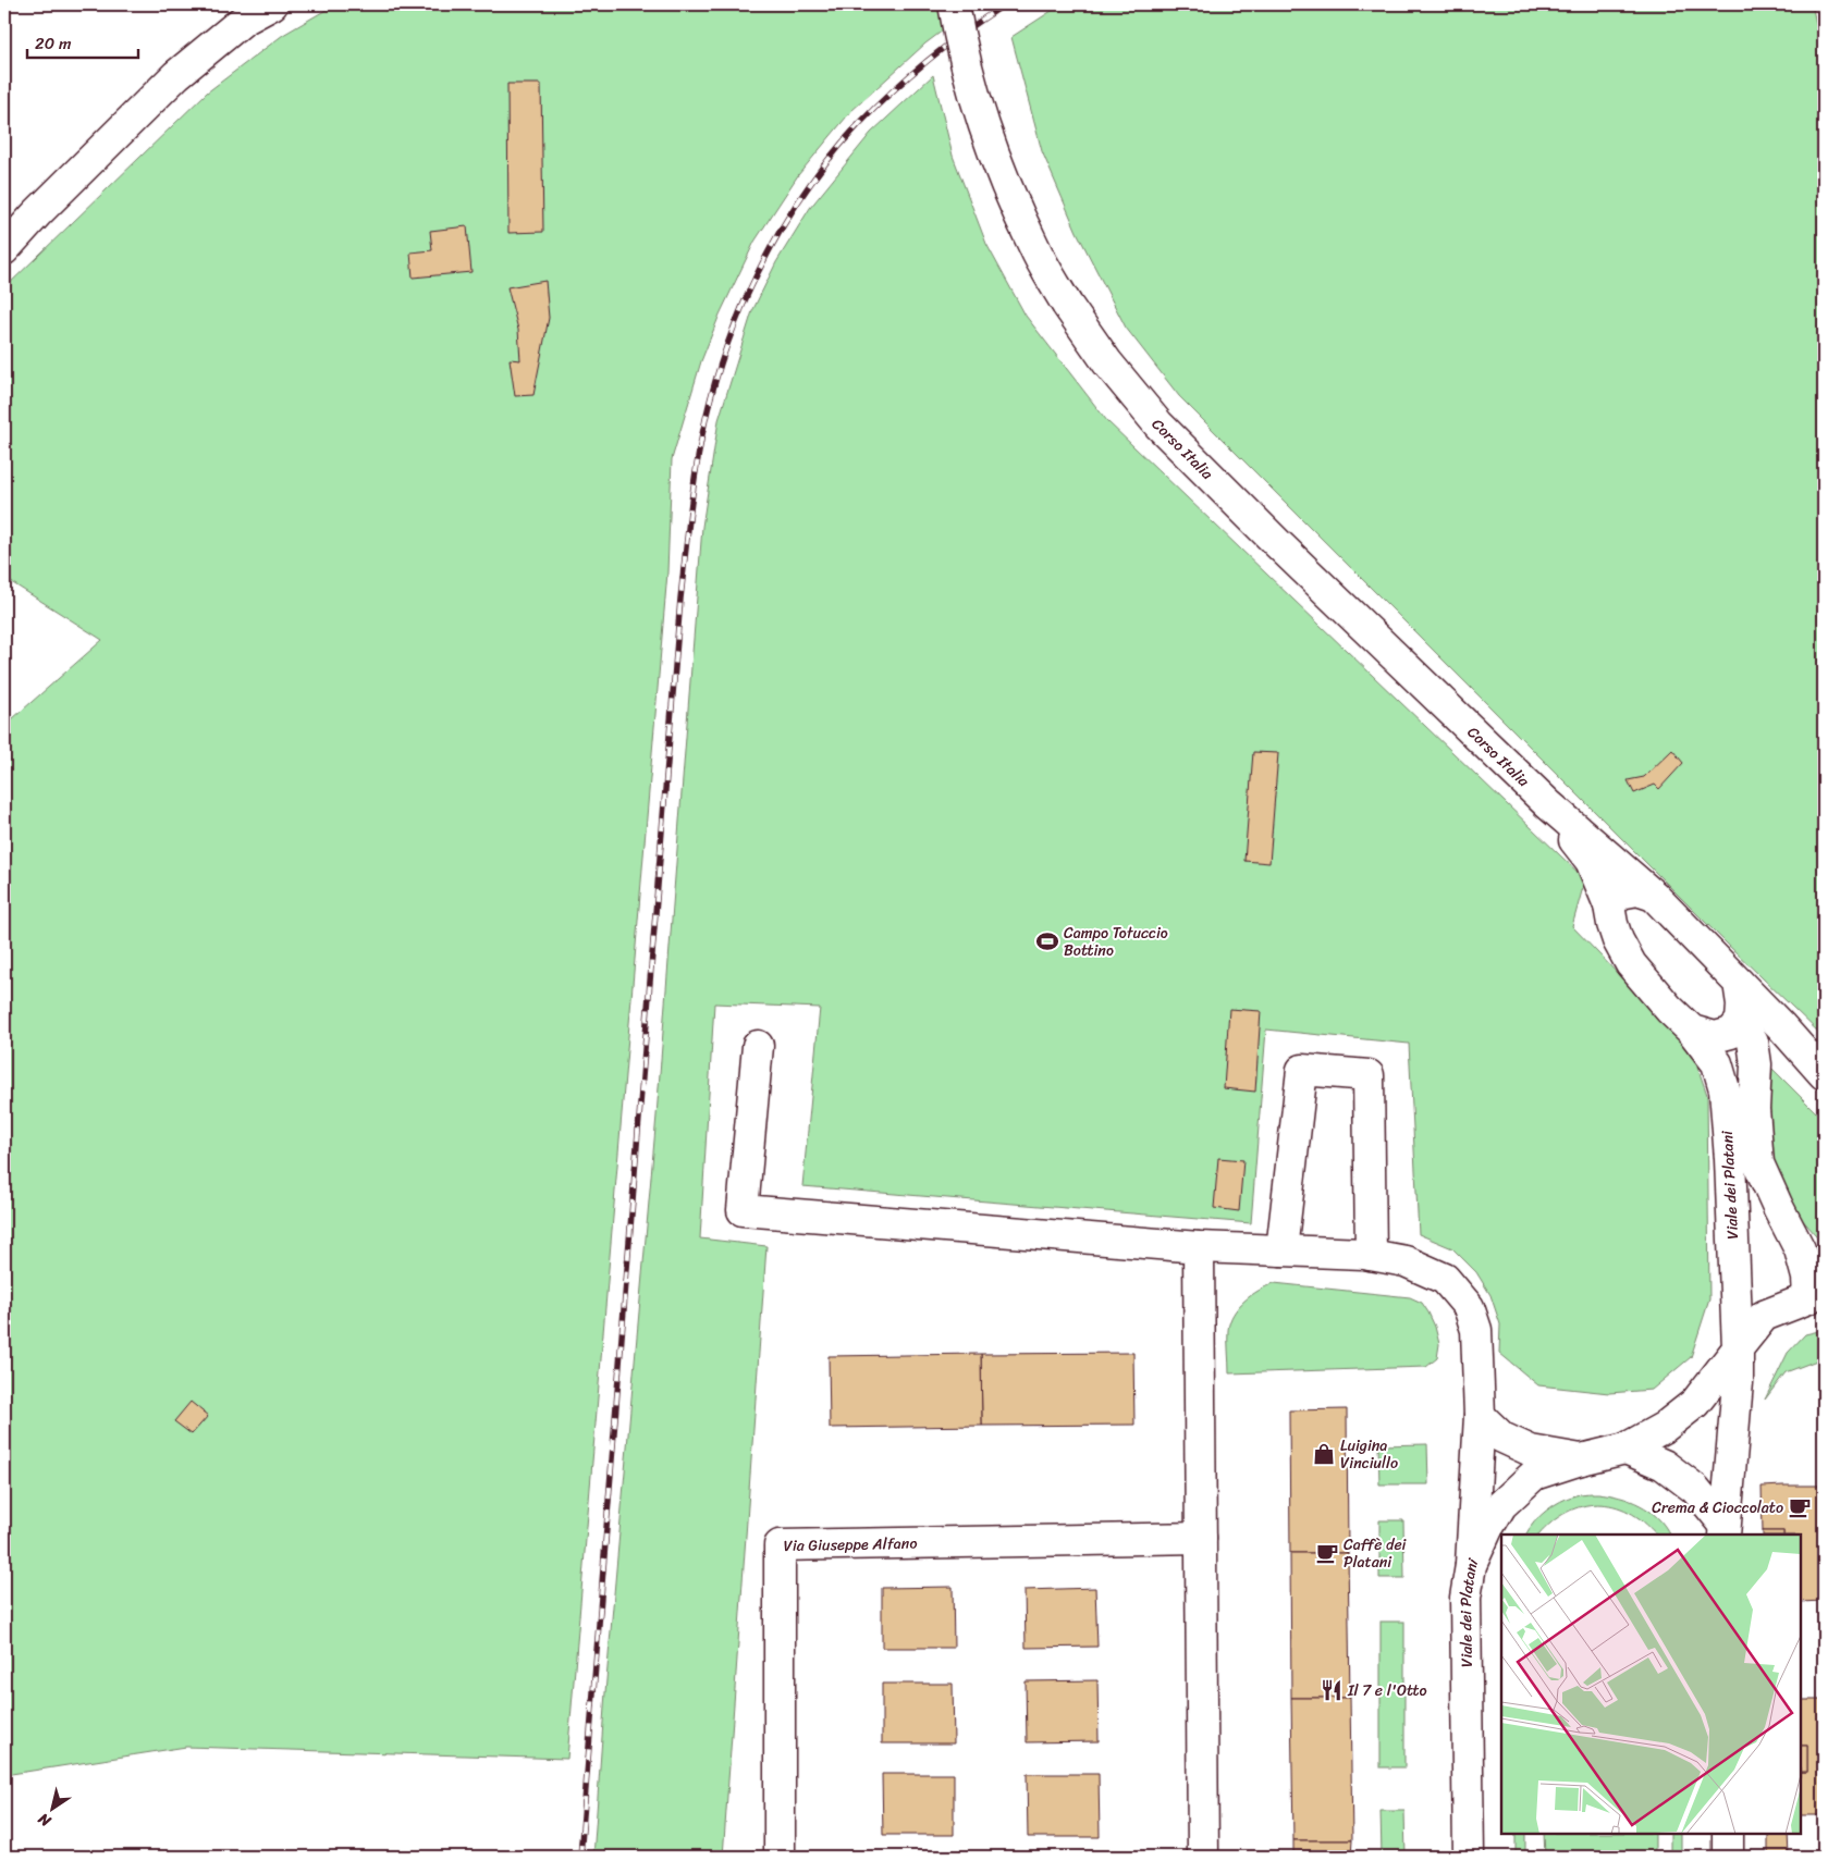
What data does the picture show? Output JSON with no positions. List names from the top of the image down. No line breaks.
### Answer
{"streets":{"street":["Corso Italia","Viale dei Platani","Via Giuseppe Alfano"]},"crossings":[["Corso Italia","Viale dei Platani"]],"places":{"sports":["Campo Totuccio Bottino"],"shop":["Luigina Vinciullo"],"cafe":["Crema & Cioccolato","Caffè dei Platani"],"restaurant":["Il 7 e l'Otto"]},"scale_bar":"20 m","north":"bottom left"}
